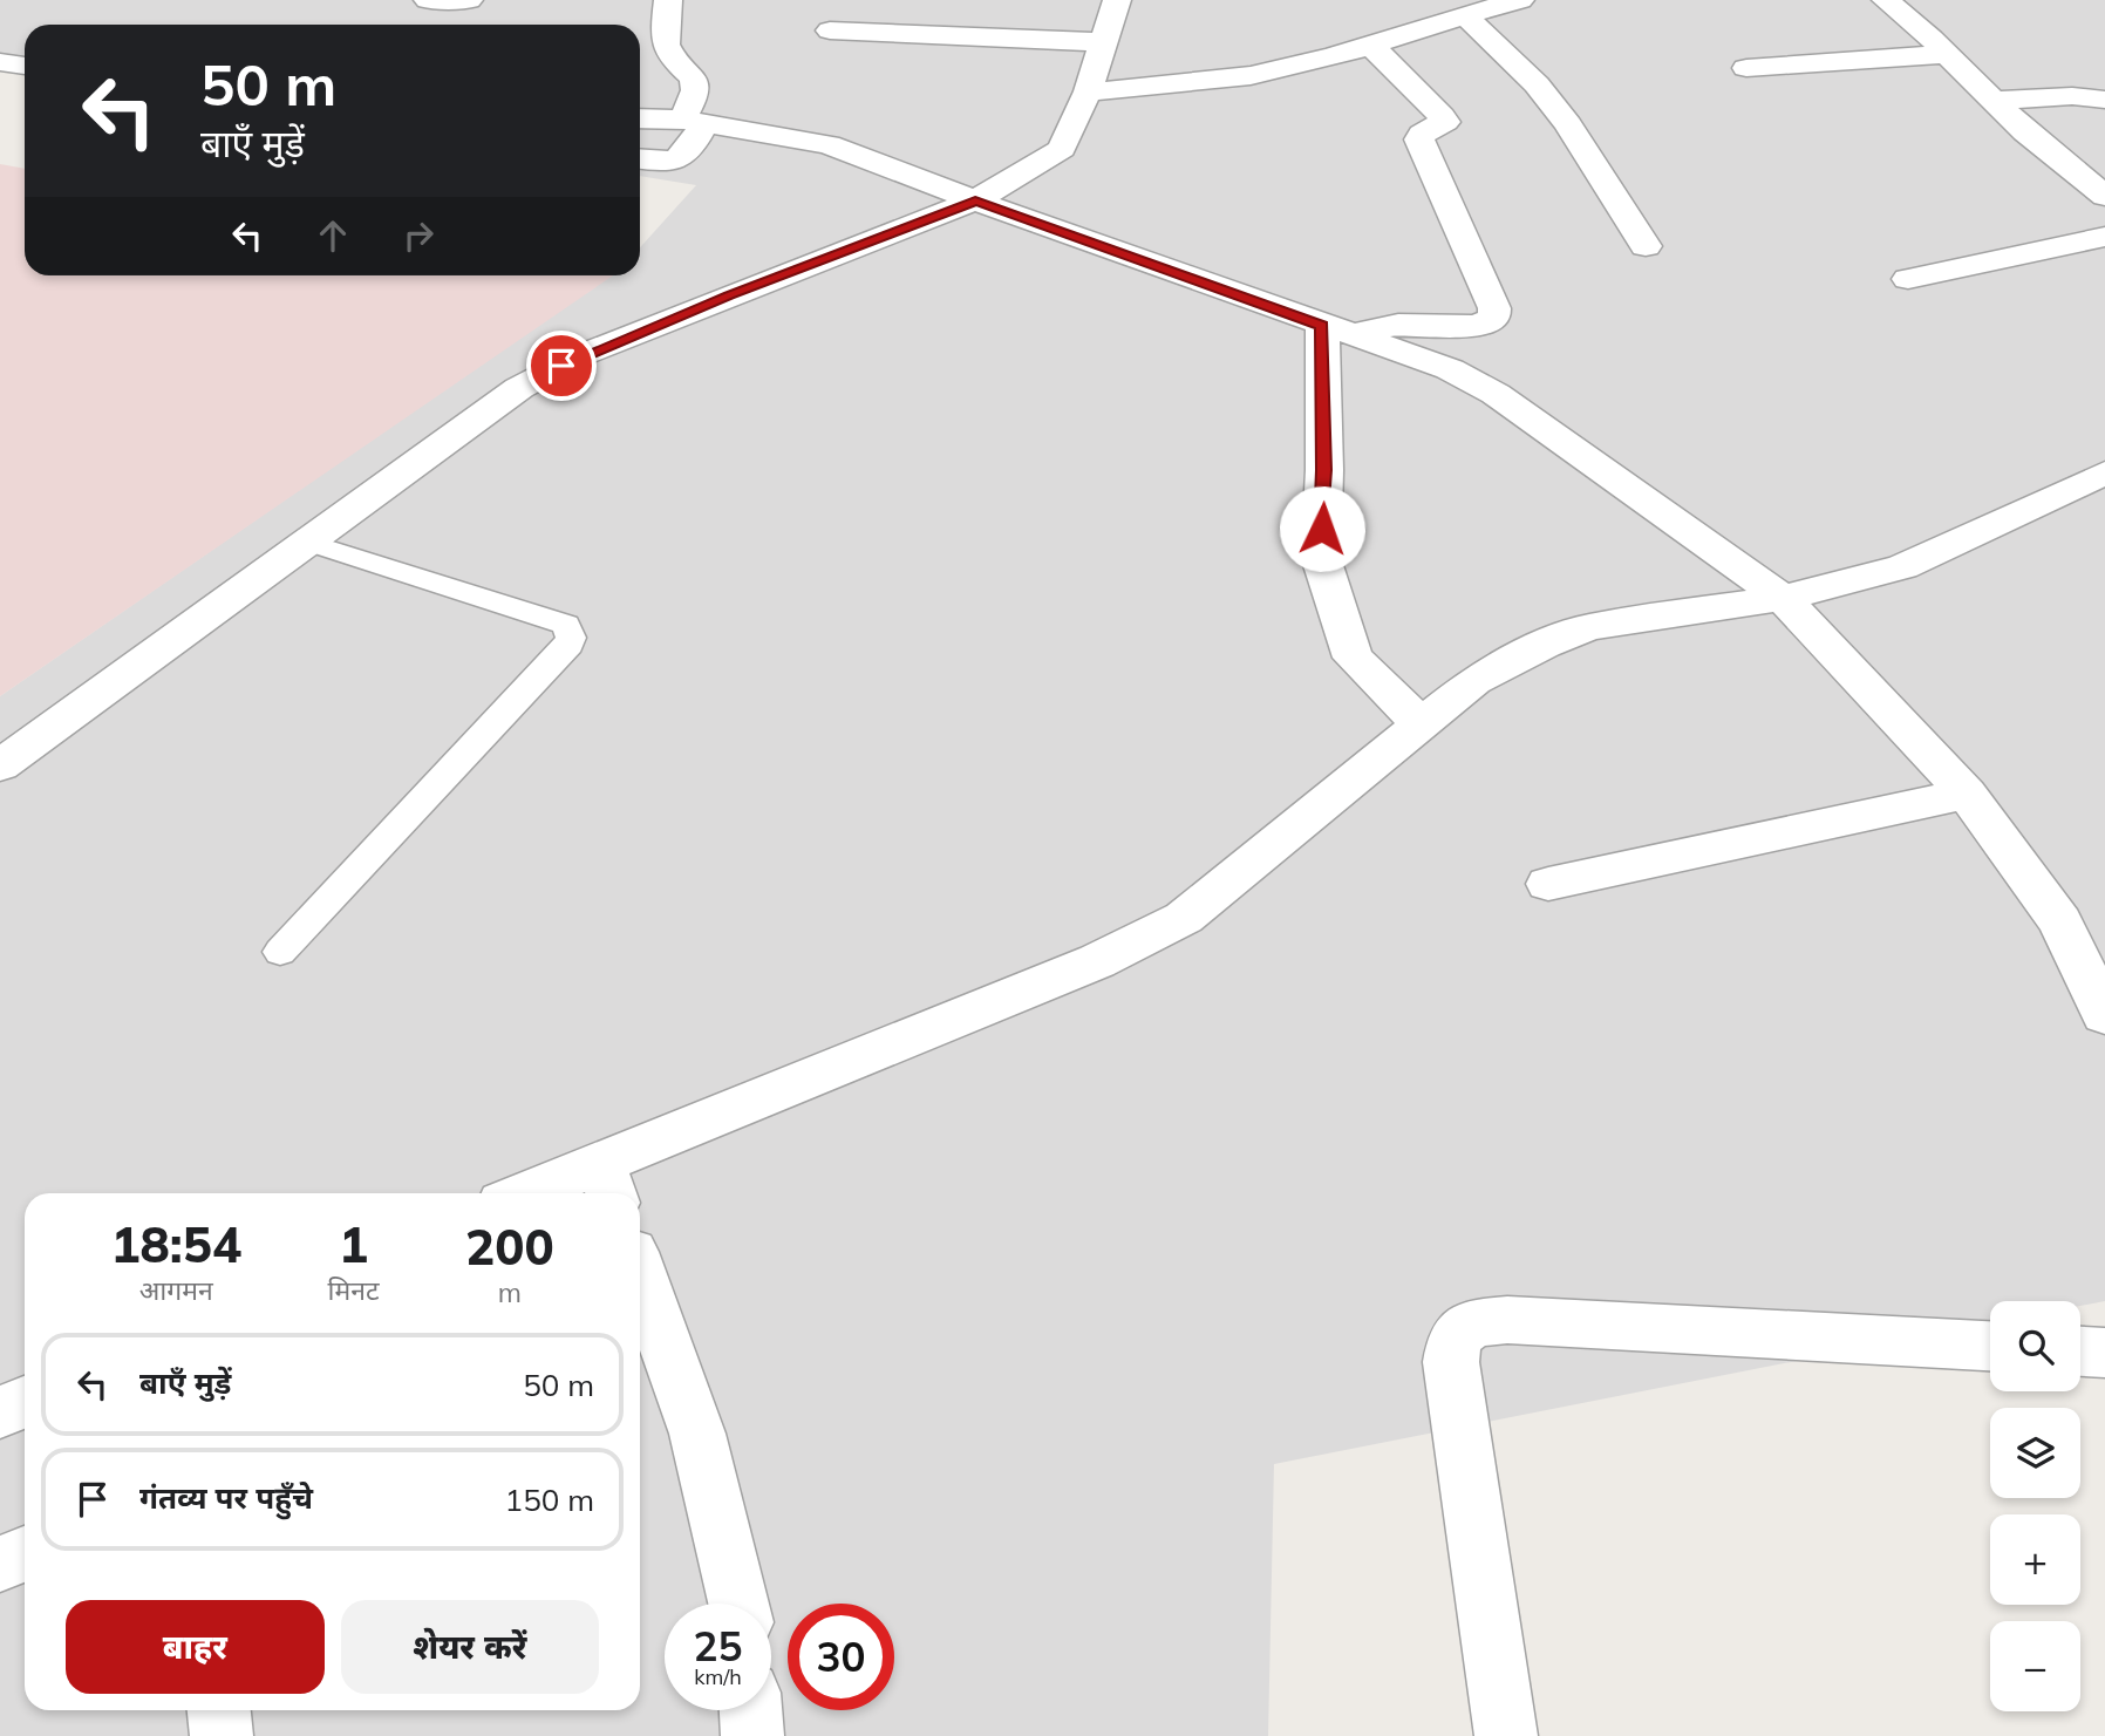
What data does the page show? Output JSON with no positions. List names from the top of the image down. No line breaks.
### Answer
{"page":{"turn":["50 m","बाएँ मुड़ें"],"eta":["18:54","आगमन","1","मिनट","200","m"],"map_buttons":["+","−"],"list":[{"name":"बाएँ मुड़ें","value":"50 m"},{"name":"गंतव्य पर पहुँचे","value":"150 m"}],"buttons":["बाहर","शेयर करें"],"speed":"25 km/h","limit":"30"}}
